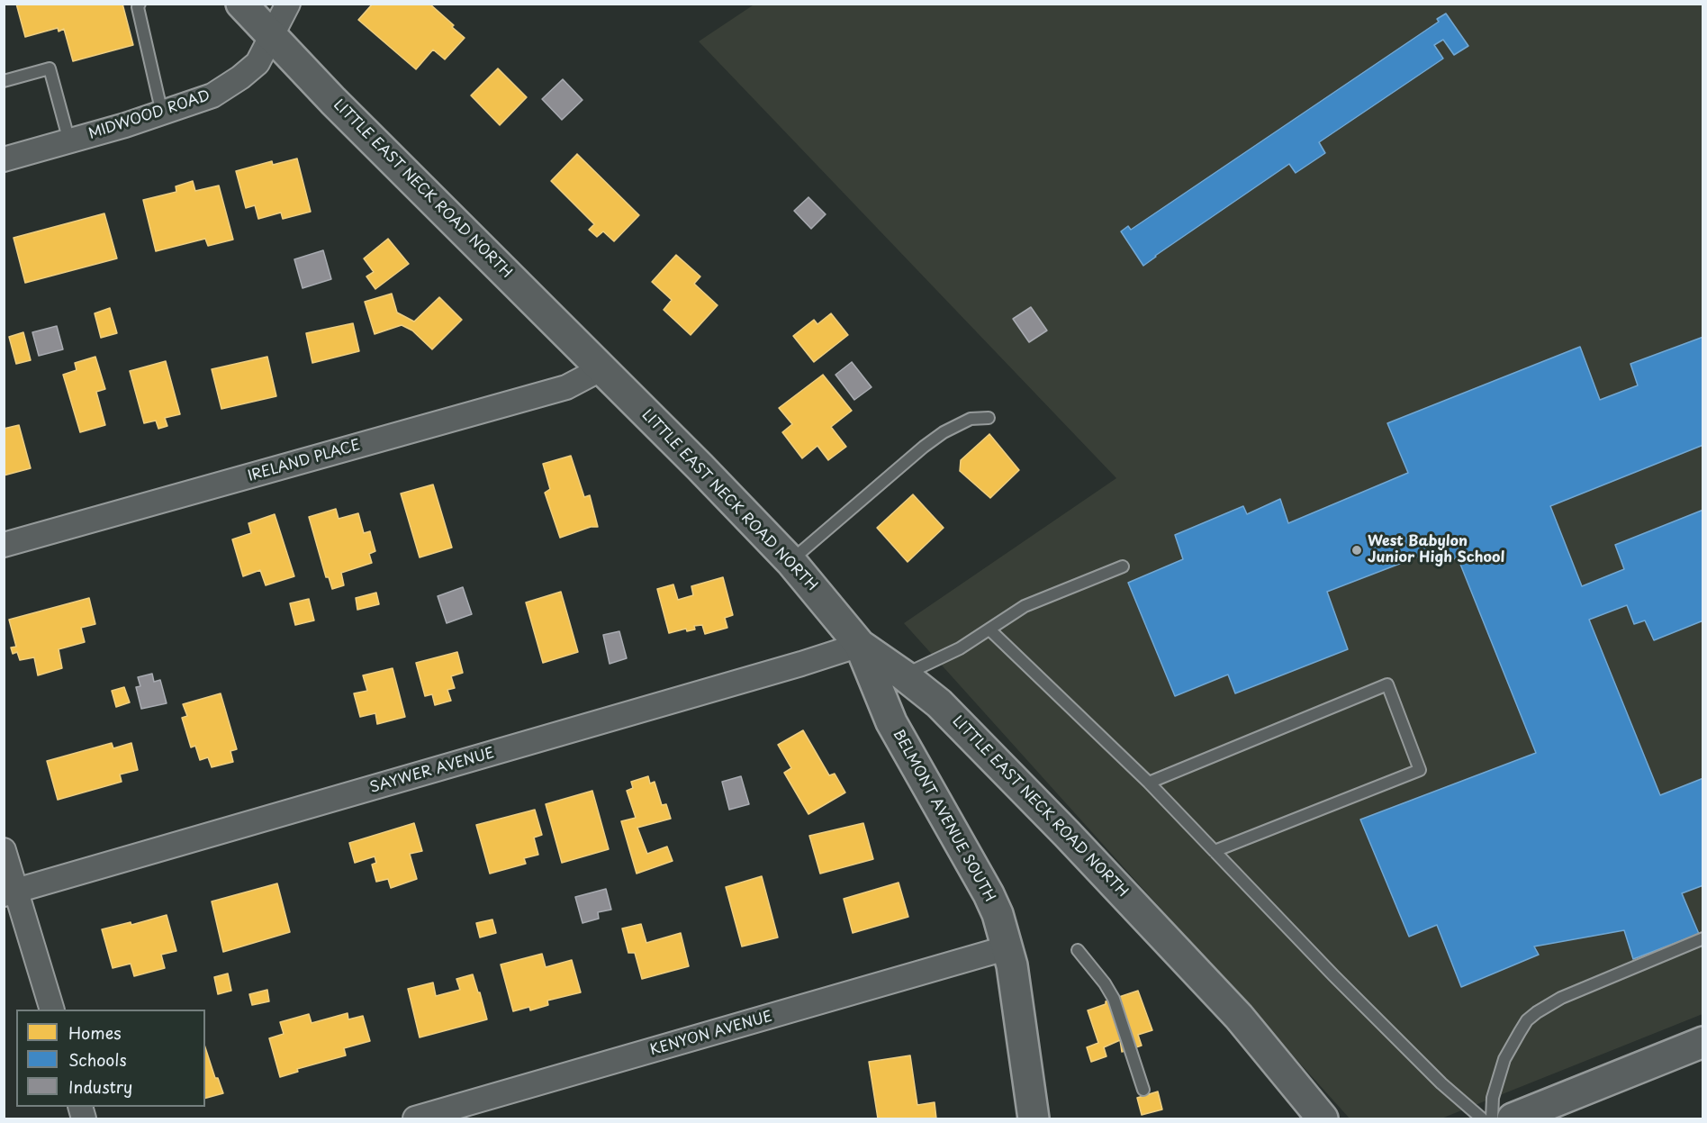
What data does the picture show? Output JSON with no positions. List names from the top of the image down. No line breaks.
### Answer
{"streets":{"main road":["LITTLE EAST NECK ROAD NORTH","BELMONT AVENUE SOUTH"],"street":["MIDWOOD ROAD","IRELAND PLACE","SAYWER AVENUE","KENYON AVENUE"]},"crossings":[["MIDWOOD ROAD","LITTLE EAST NECK ROAD NORTH"],["LITTLE EAST NECK ROAD NORTH","IRELAND PLACE"],["LITTLE EAST NECK ROAD NORTH","SAYWER AVENUE"],["LITTLE EAST NECK ROAD NORTH","BELMONT AVENUE SOUTH"],["SAYWER AVENUE","BELMONT AVENUE SOUTH"],["BELMONT AVENUE SOUTH","KENYON AVENUE"]],"places":["West Babylon Junior High School"],"legend":["Homes","Schools","Industry"]}
